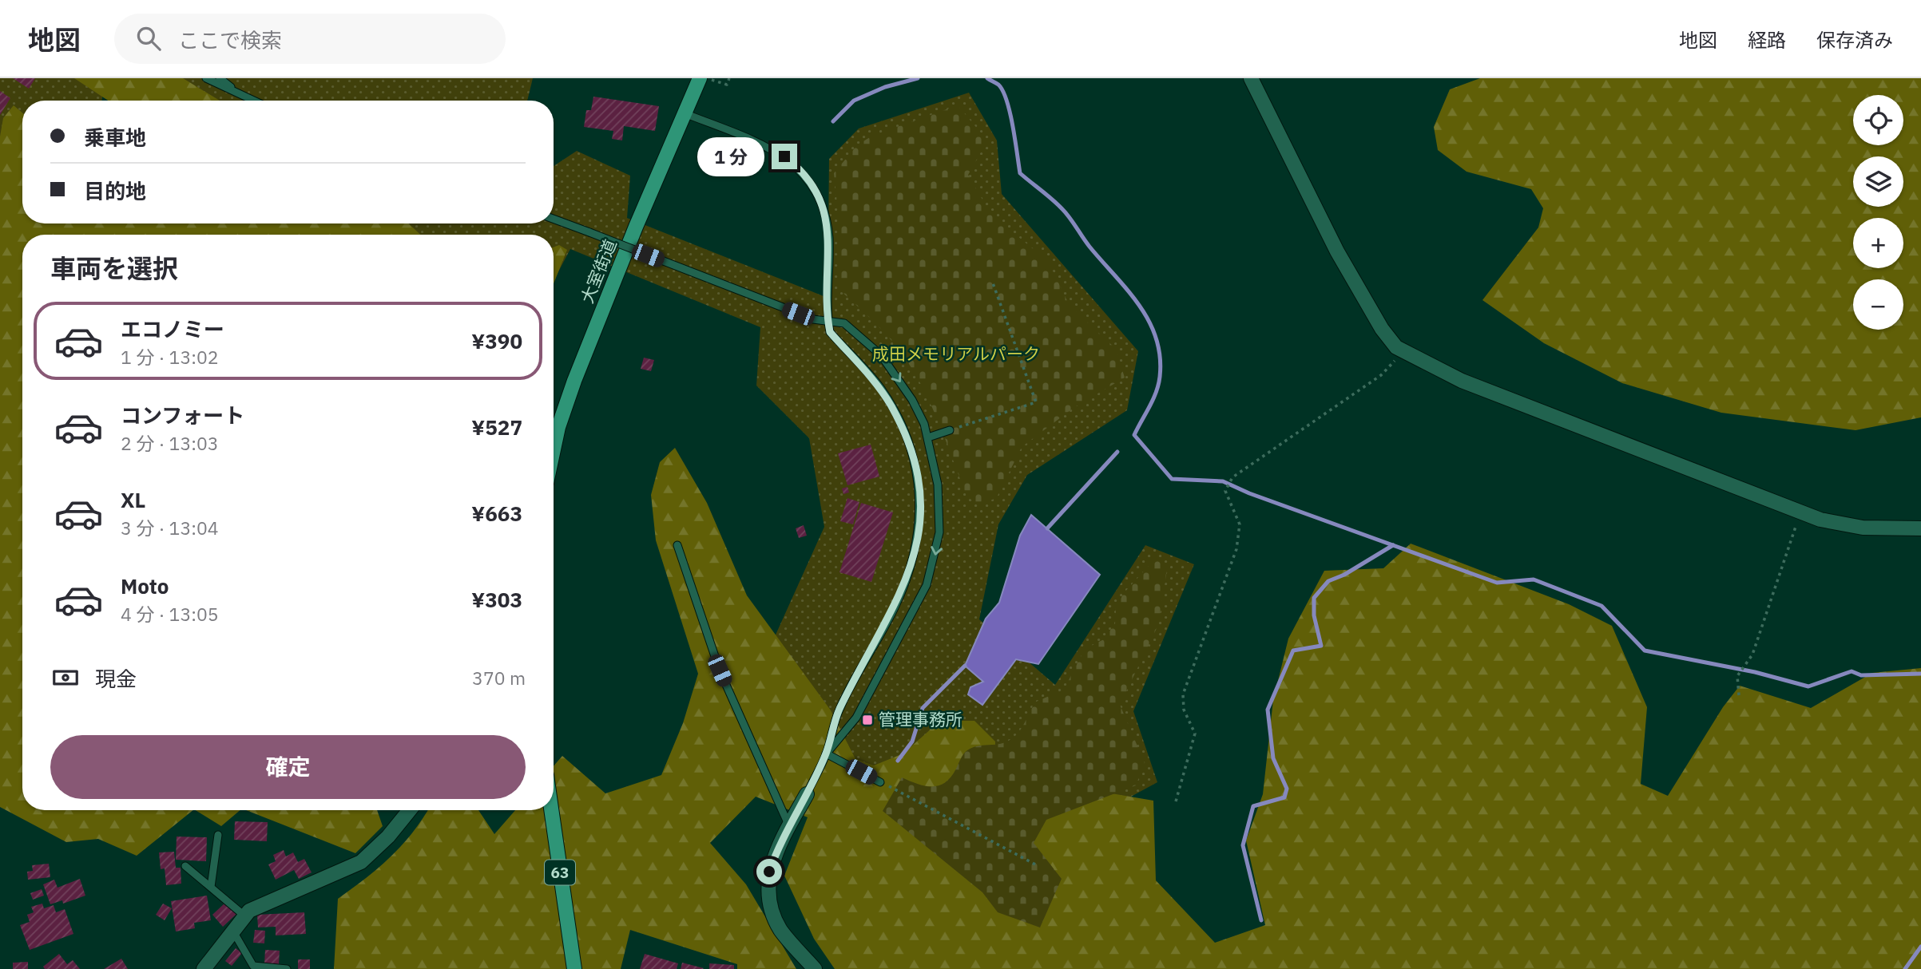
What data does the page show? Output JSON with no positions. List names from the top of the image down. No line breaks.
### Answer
{"streets":{"main road":["大室街道","63"]},"parks":["成田メモリアルパーク"],"places":{"transit":["管理事務所"]},"page":{"header":"地図","search":"ここで検索","nav":["地図","経路","保存済み"],"map_buttons":["+","−"],"banner":["乗車地","目的地"],"bubble":"1 分","heading":"車両を選択","list":[{"name":"エコノミー","note":"1 分 · 13:02","value":"¥390"},{"name":"コンフォート","note":"2 分 · 13:03","value":"¥527"},{"name":"XL","note":"3 分 · 13:04","value":"¥663"},{"name":"Moto","note":"4 分 · 13:05","value":"¥303"}],"pay":["現金","370 m"],"buttons":"確定"}}
